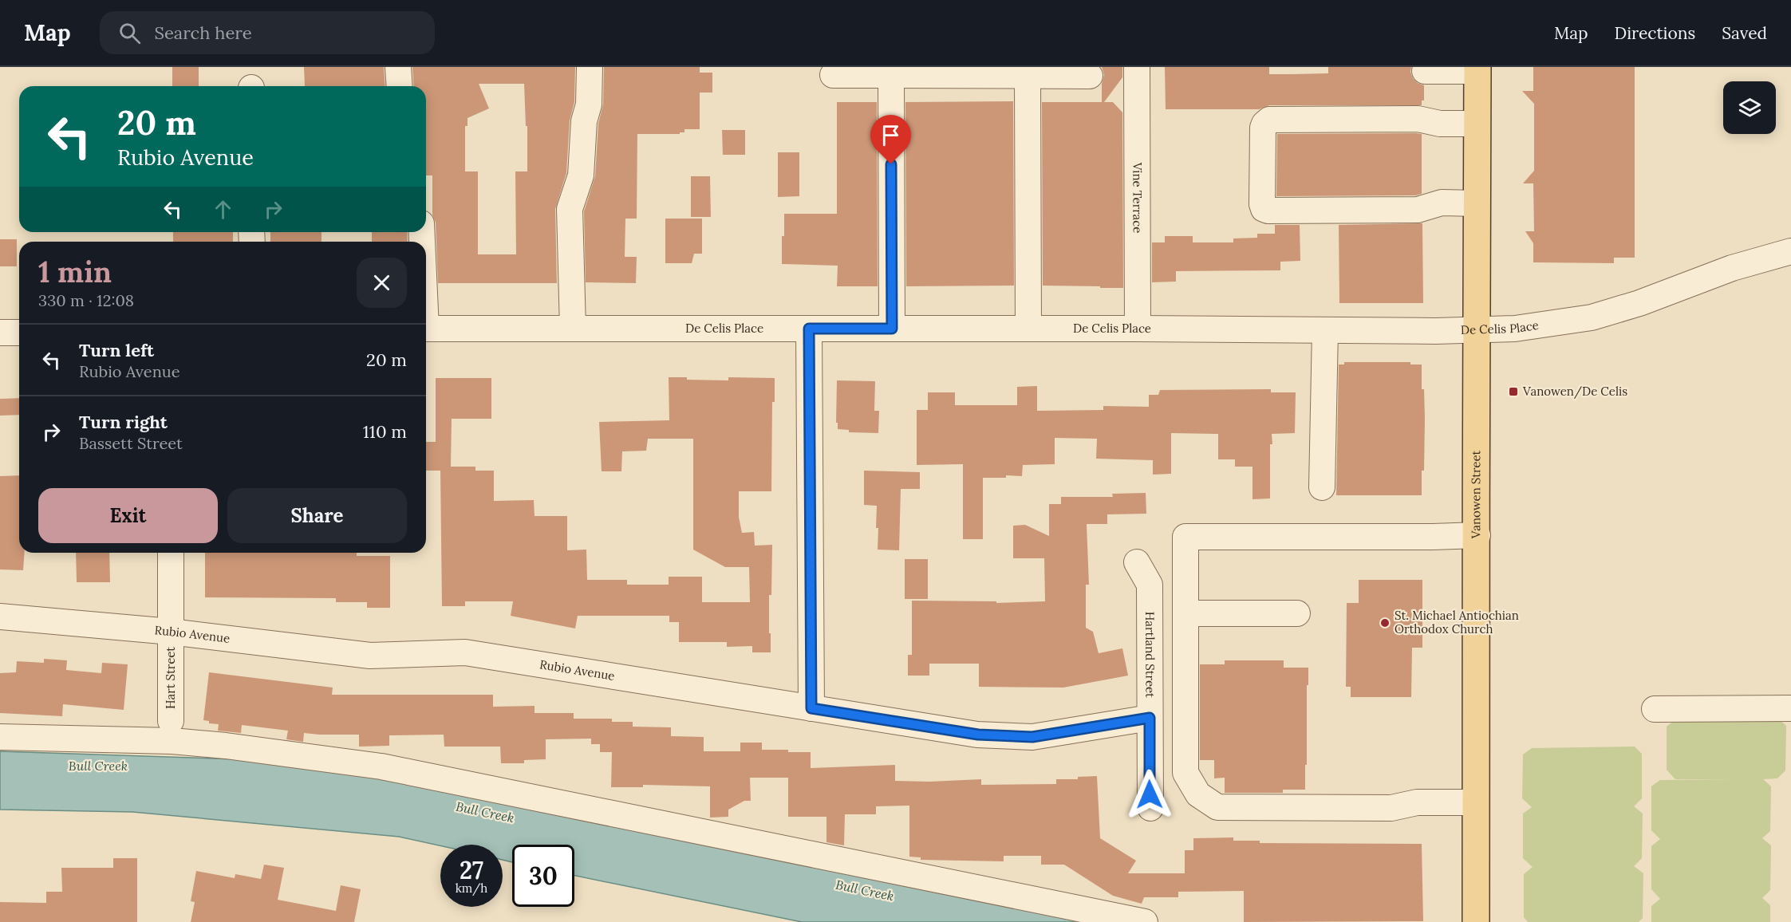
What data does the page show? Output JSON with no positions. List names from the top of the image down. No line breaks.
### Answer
{"streets":{"main road":["Vanowen Street"],"street":["Vine Terrace","De Celis Place","Rubio Avenue","Hartland Street","Hart Street"]},"crossings":[["Vine Terrace","De Celis Place"],["De Celis Place","Vanowen Street"],["Rubio Avenue","Hartland Street"],["Rubio Avenue","Hart Street"]],"water":["Bull Creek"],"places":{"transit":["Vanowen/De Celis"],"other":["St. Michael Antiochian Orthodox Church"]},"page":{"header":"Map","search":"Search here","nav":["Map","Directions","Saved"],"turn":["20 m","Rubio Avenue"],"heading":["1 min","330 m · 12:08"],"list":[{"name":"Turn left","note":"Rubio Avenue","value":"20 m"},{"name":"Turn right","note":"Bassett Street","value":"110 m"}],"buttons":["Exit","Share"],"speed":"27 km/h","limit":"30"}}
